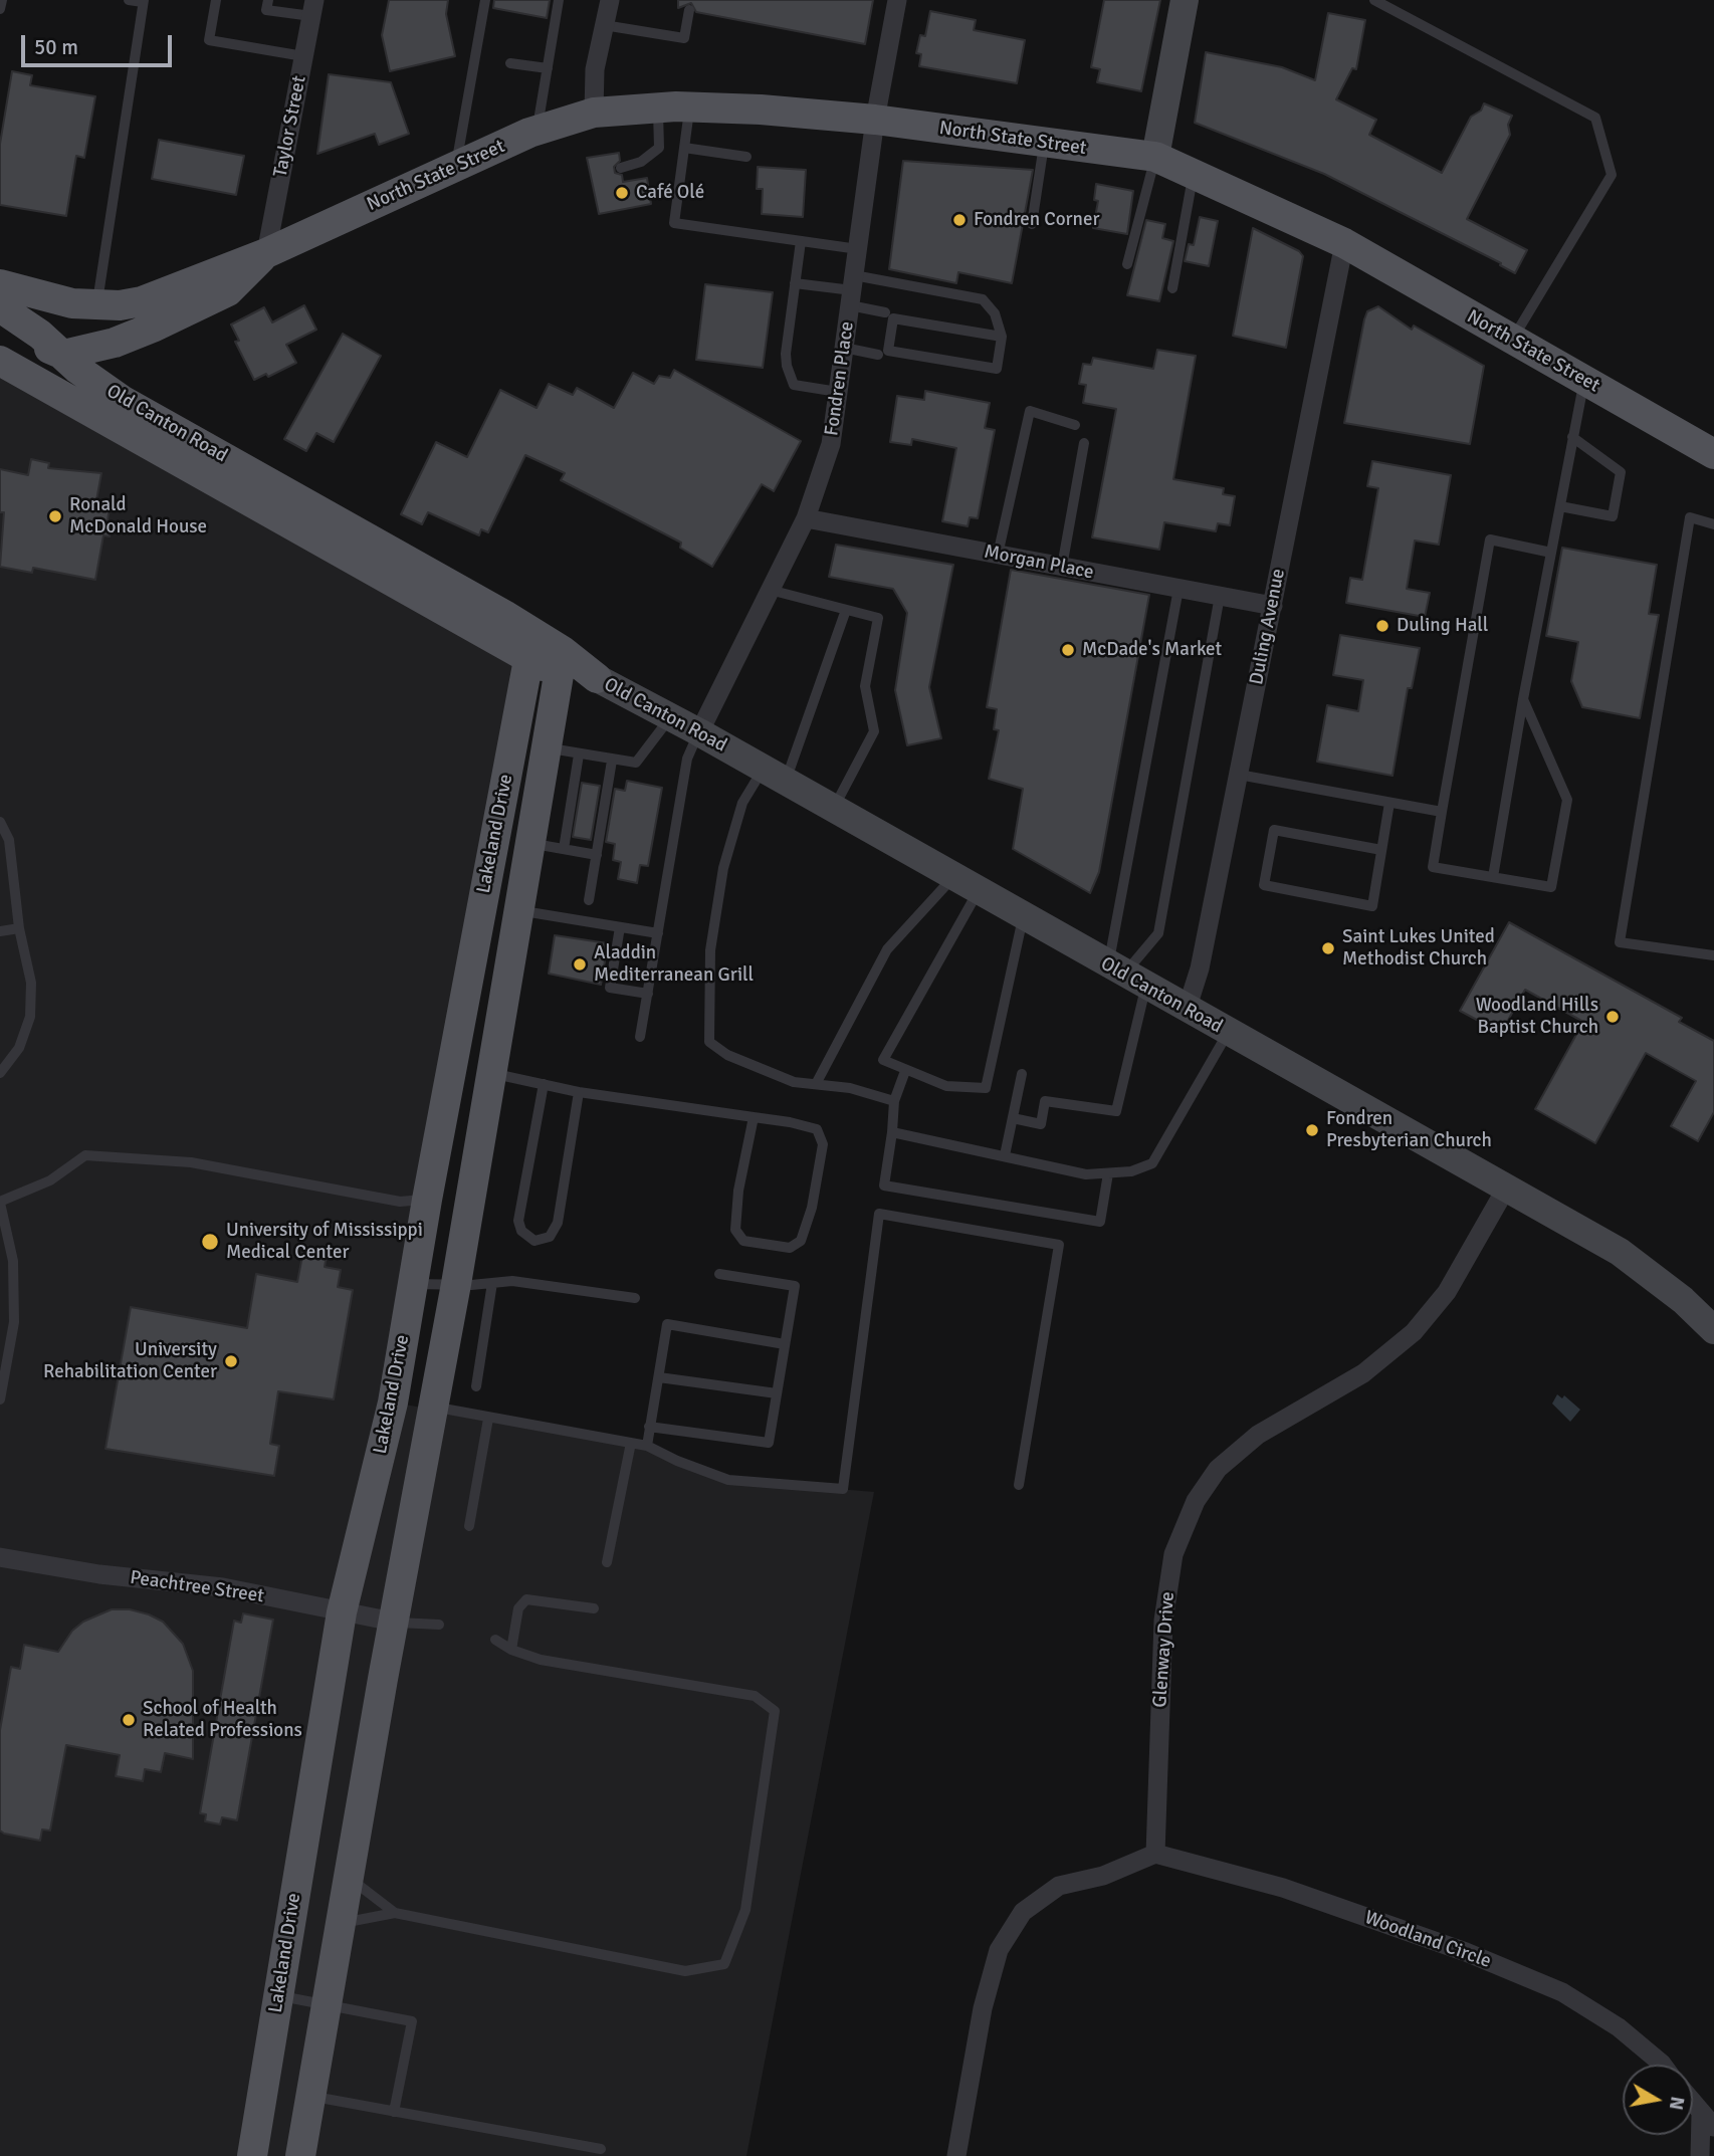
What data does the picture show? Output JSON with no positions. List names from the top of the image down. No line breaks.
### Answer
{"streets":{"main road":["North State Street","Old Canton Road","Lakeland Drive"],"street":["Taylor Street","Fondren Place","Morgan Place","Duling Avenue","Peachtree Street","Glenway Drive","Woodland Circle"]},"crossings":[["Taylor Street","North State Street"],["North State Street","Fondren Place"],["North State Street","Old Canton Road"],["North State Street","Duling Avenue"],["Fondren Place","Old Canton Road"],["Fondren Place","Morgan Place"],["Old Canton Road","Duling Avenue"],["Old Canton Road","Lakeland Drive"],["Old Canton Road","Glenway Drive"],["Morgan Place","Duling Avenue"],["Lakeland Drive","Peachtree Street"],["Glenway Drive","Woodland Circle"]],"places":["Café Olé","Fondren Corner","Ronald McDonald House","Duling Hall","McDade's Market","Saint Lukes United Methodist Church","Aladdin Mediterranean Grill","Woodland Hills Baptist Church","Fondren Presbyterian Church","University of Mississippi Medical Center","University Rehabilitation Center","School of Health Related Professions"],"scale_bar":"50 m","north":"right"}
